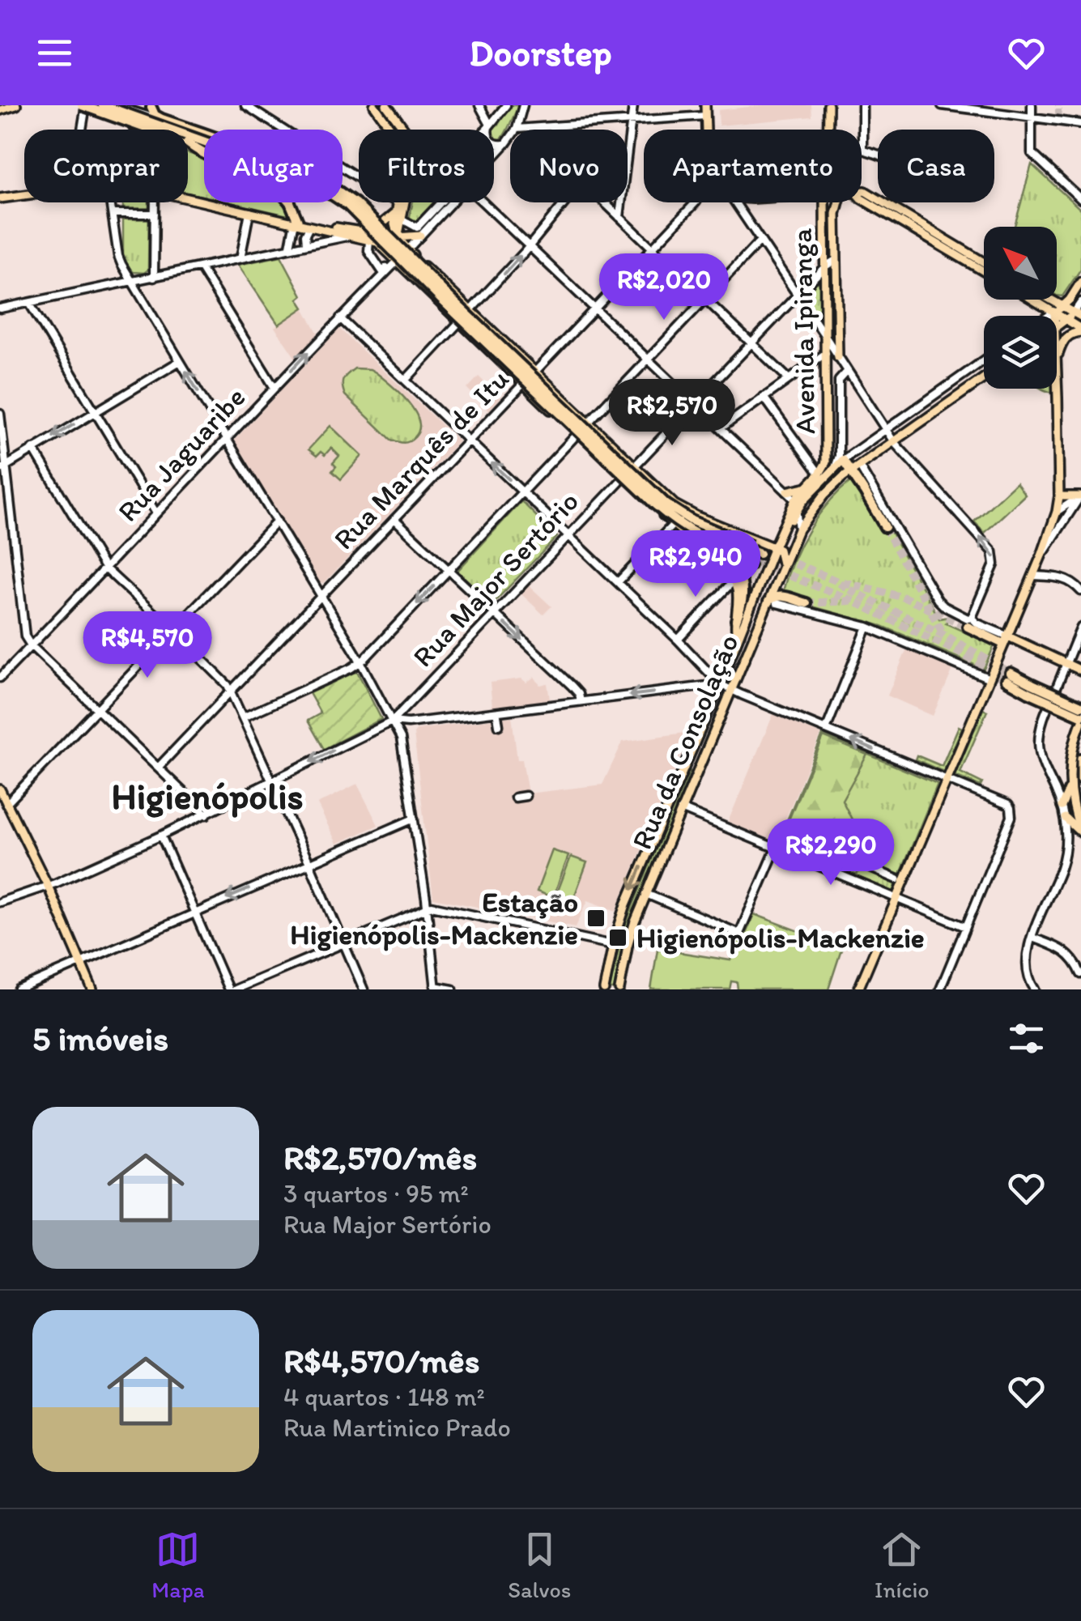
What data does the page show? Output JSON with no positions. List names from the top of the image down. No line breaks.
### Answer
{"streets":{"main road":["Avenida Ipiranga","Rua da Consolação"],"street":["Rua Jaguaribe","Rua Marquês de Itu","Rua Major Sertório"]},"crossings":[["Avenida Ipiranga","Rua Major Sertório"],["Avenida Ipiranga","Rua da Consolação"]],"districts":["Higienópolis"],"places":{"transit":["Estação Higienópolis-Mackenzie","Higienópolis-Mackenzie"]},"north":"top left","page":{"header":"Doorstep","chip":["Comprar","Alugar","Filtros","Novo","Apartamento","Casa"],"price":["R$2,020","R$2,570","R$2,940","R$4,570","R$2,290"],"heading":"5 imóveis","list":[{"name":"R$2,570/mês","note":"3 quartos · 95 m² · Rua Major Sertório"},{"name":"R$4,570/mês","note":"4 quartos · 148 m² · Rua Martinico Prado"}],"tabs":["Mapa","Salvos","Início"]}}
